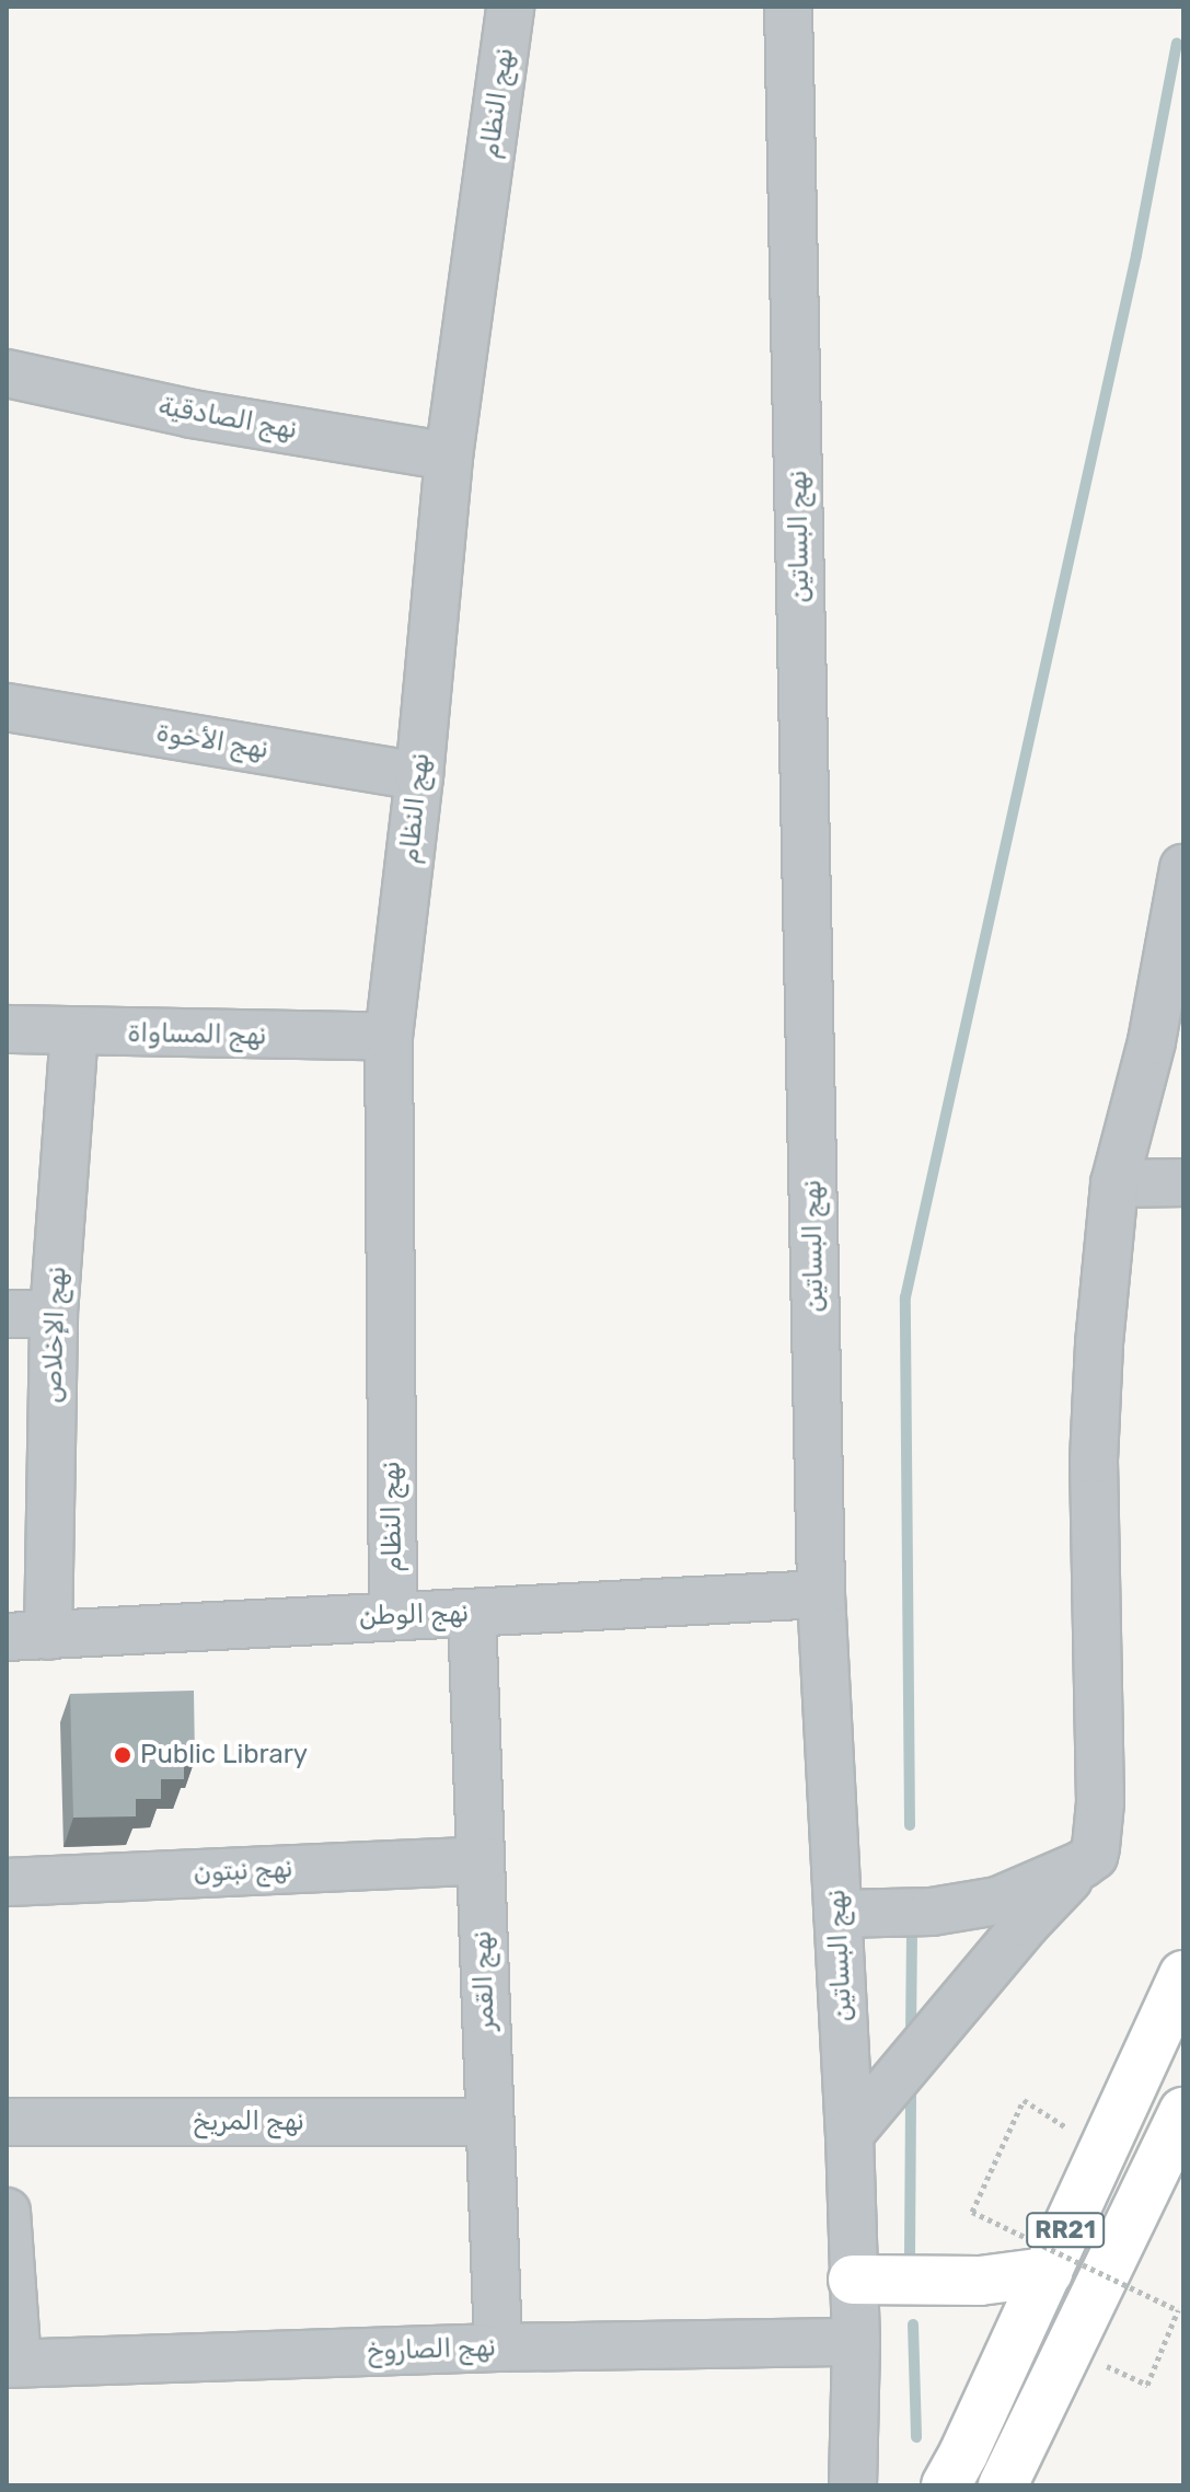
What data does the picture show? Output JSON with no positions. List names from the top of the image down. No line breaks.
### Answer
{"streets":{"highway":["RR21"],"street":["نهج النظام","نهج الصادقية","نهج البساتين","نهج الأخوة","نهج المساواة","نهج الإخلاص","نهج الوطن","نهج نبتون","نهج القمر","نهج المريخ","نهج الصاروخ"]},"crossings":[["نهج النظام","نهج الصادقية"],["نهج النظام","نهج الأخوة"],["نهج النظام","نهج المساواة"],["نهج النظام","نهج الوطن"],["نهج البساتين","نهج الوطن"],["نهج البساتين","نهج الصاروخ"],["نهج المساواة","نهج الإخلاص"],["نهج الإخلاص","نهج الوطن"],["نهج الوطن","نهج القمر"],["نهج نبتون","نهج القمر"],["نهج القمر","نهج المريخ"],["نهج القمر","نهج الصاروخ"]],"places":["Public Library"]}
